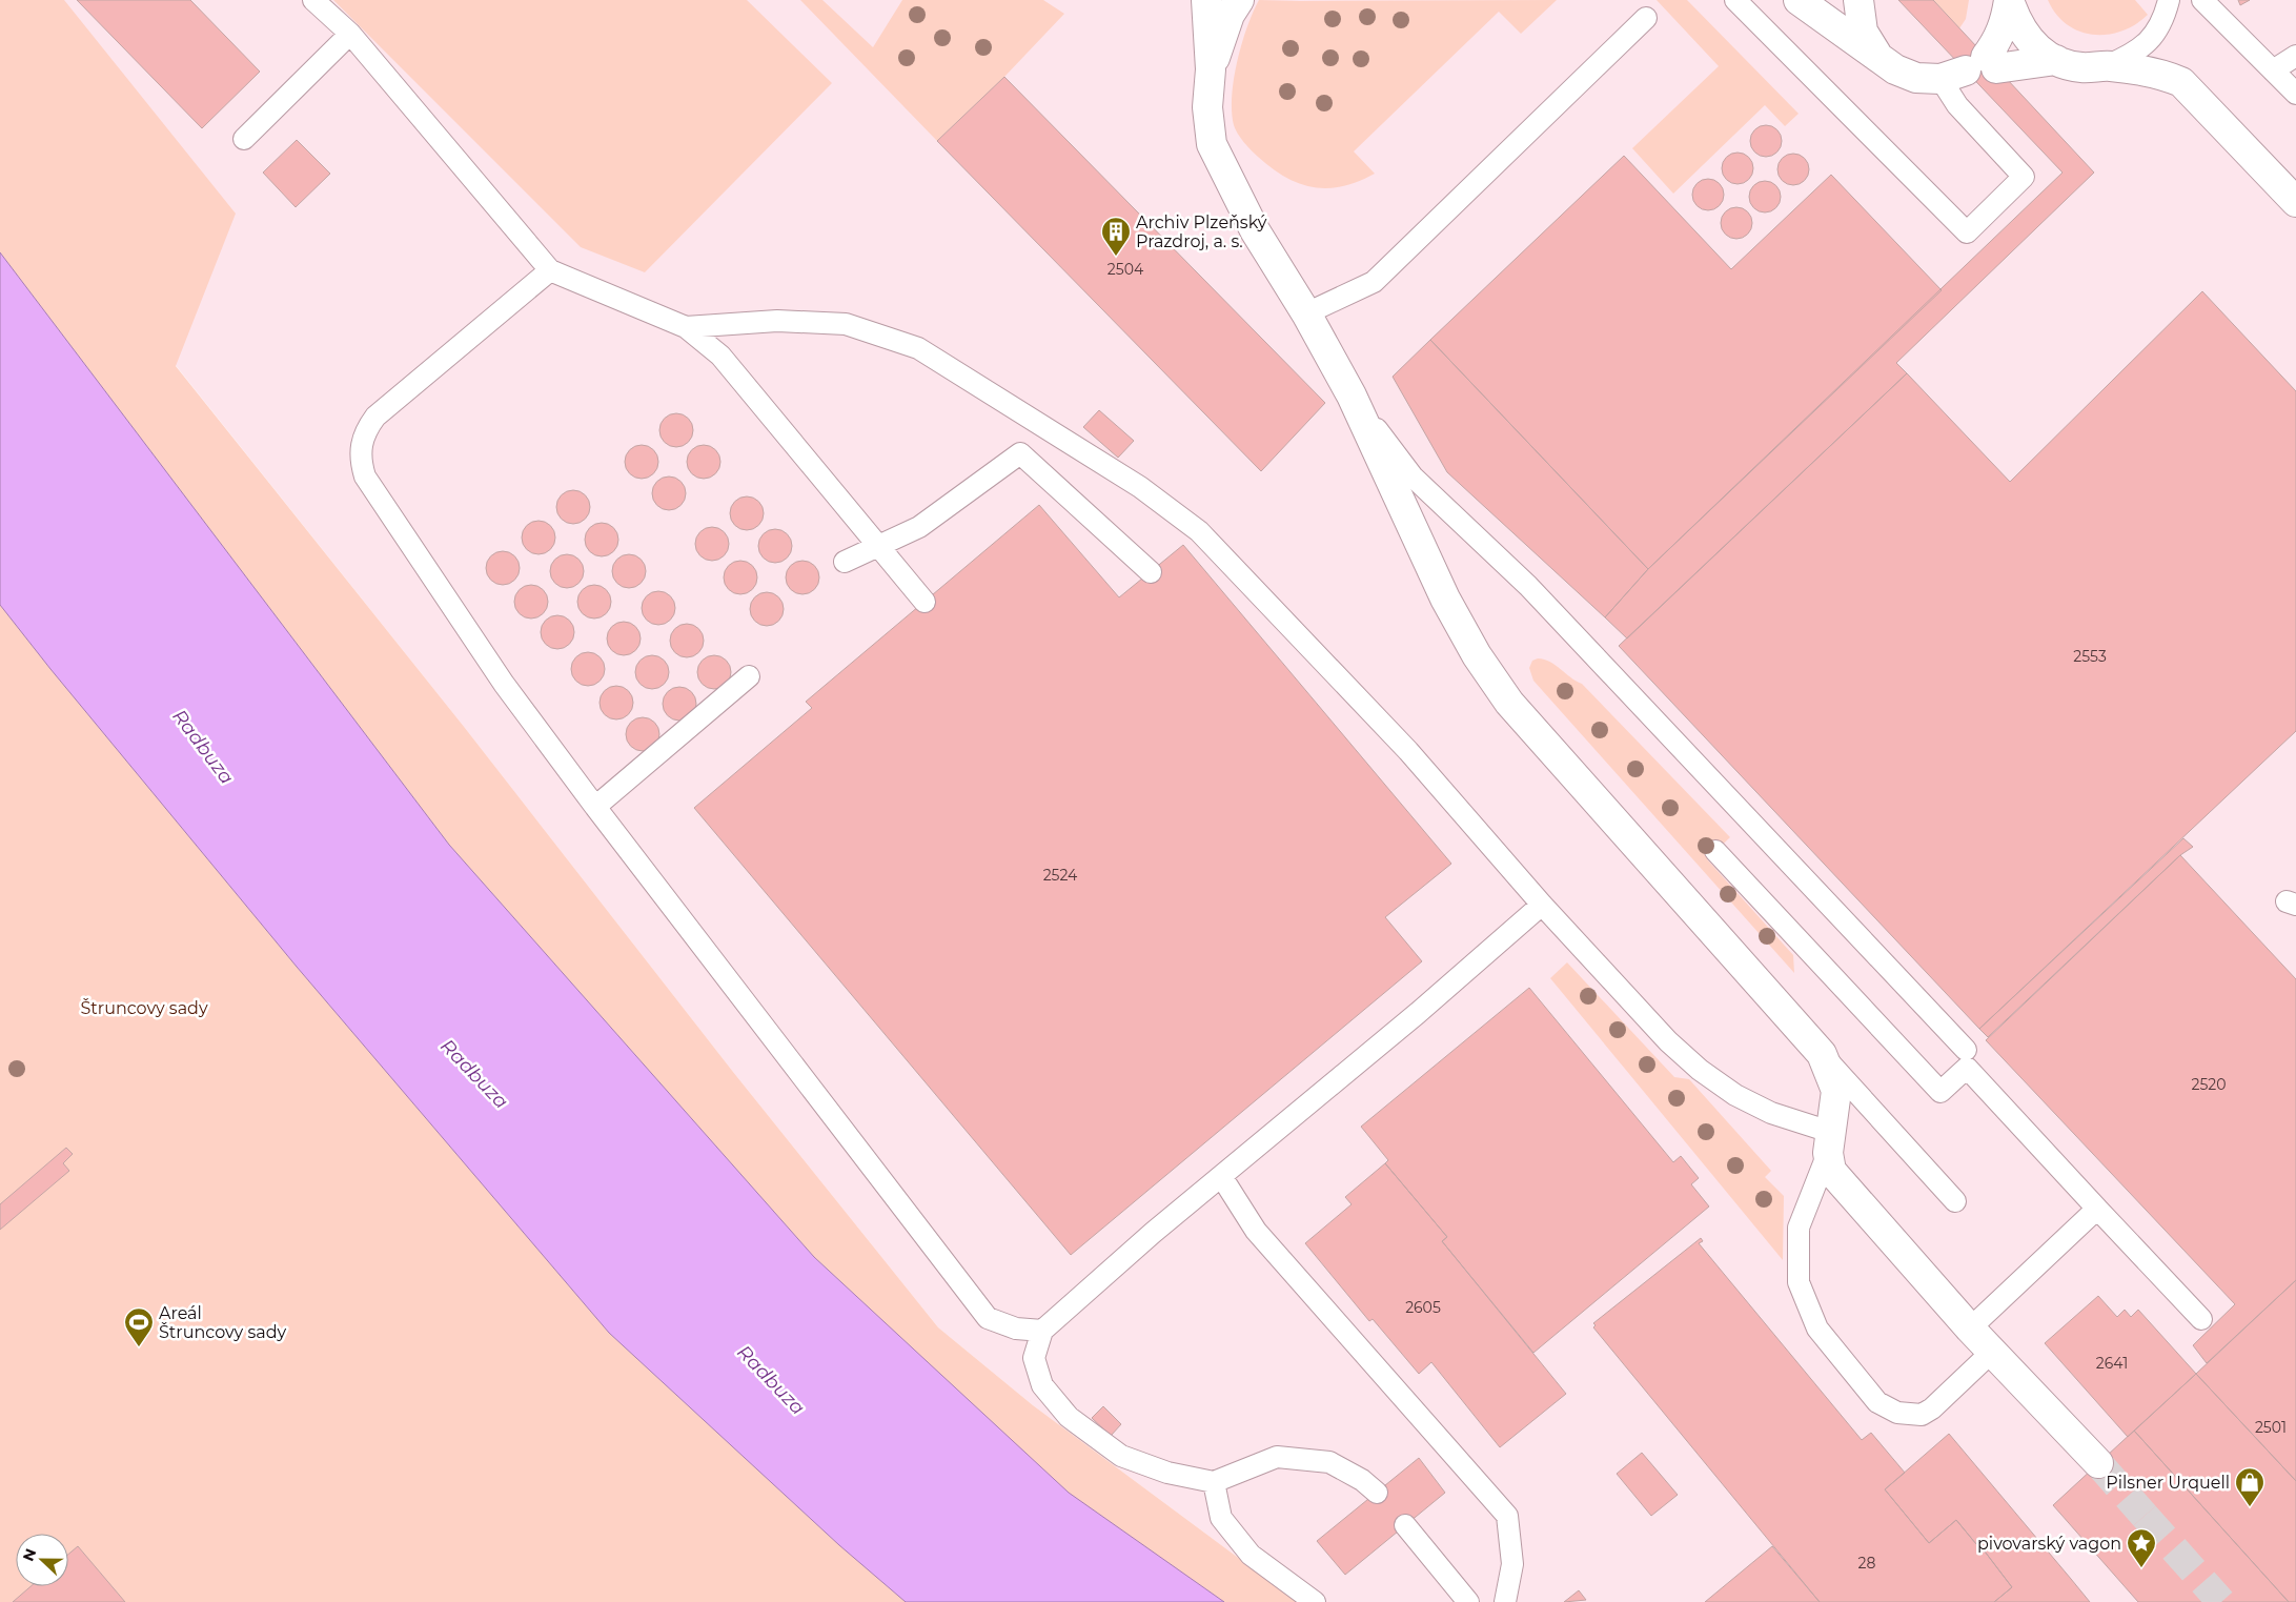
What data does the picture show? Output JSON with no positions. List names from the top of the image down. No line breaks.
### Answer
{"water":["Radbuza"],"parks":["Štruncovy sady"],"places":{"building":["Archiv Plzeňský Prazdroj, a. s."],"sports":["Areál Štruncovy sady"],"shop":["Pilsner Urquell"],"place":["pivovarský vagon"]},"house_numbers":["2504","2553","2524","2520","2605","2641","2501","28"],"north":"left"}
